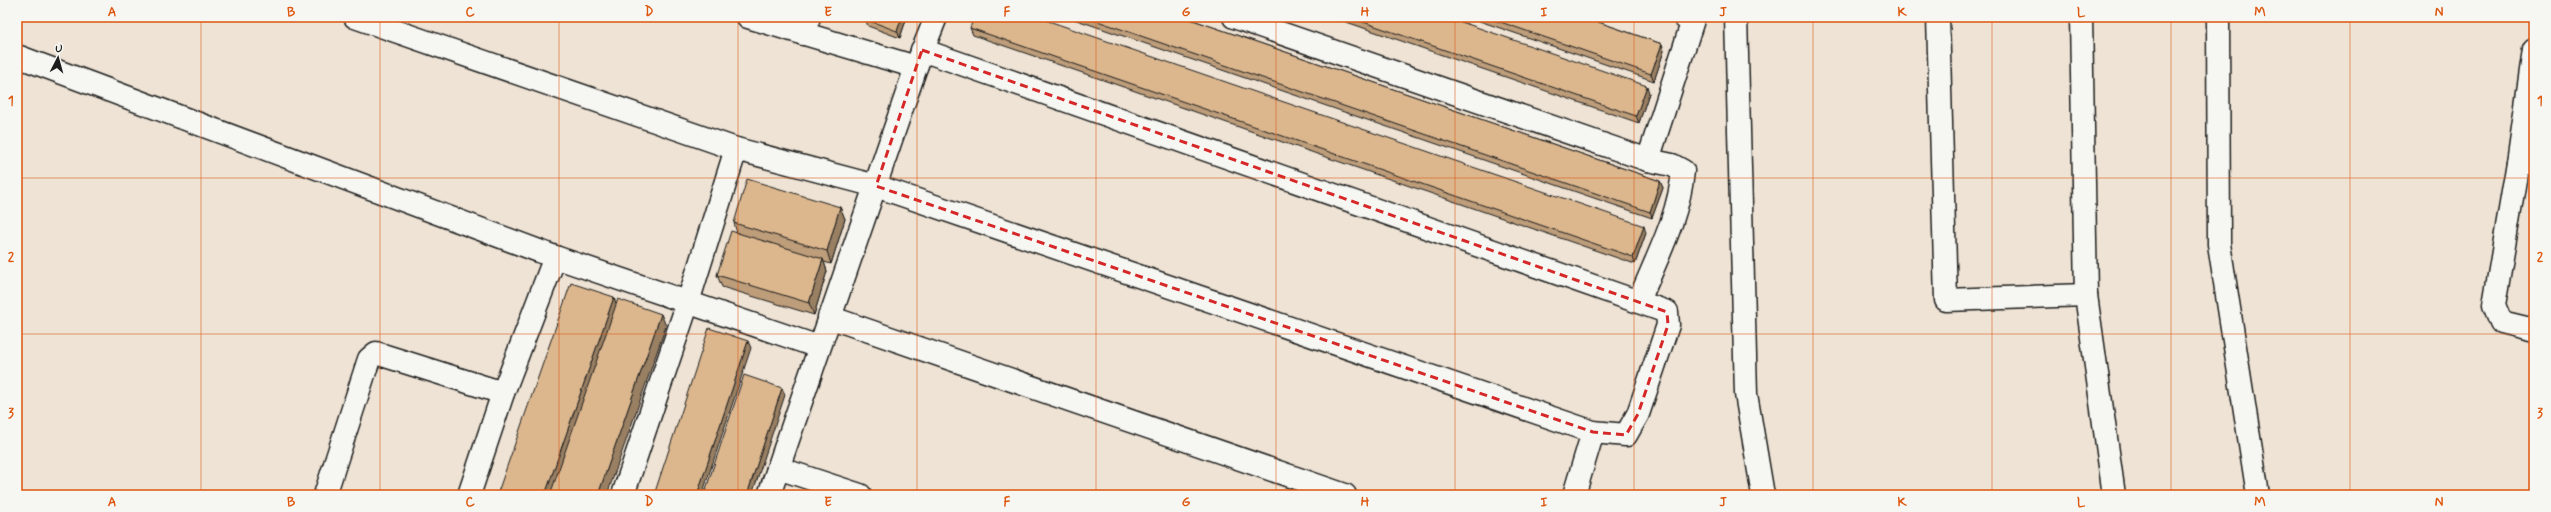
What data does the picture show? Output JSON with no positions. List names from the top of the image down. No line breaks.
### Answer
{"north":"top","grid":{"columns":["A","B","C","D","E","F","G","H","I","J","K","L","M","N"],"rows":["1","2","3"]}}
